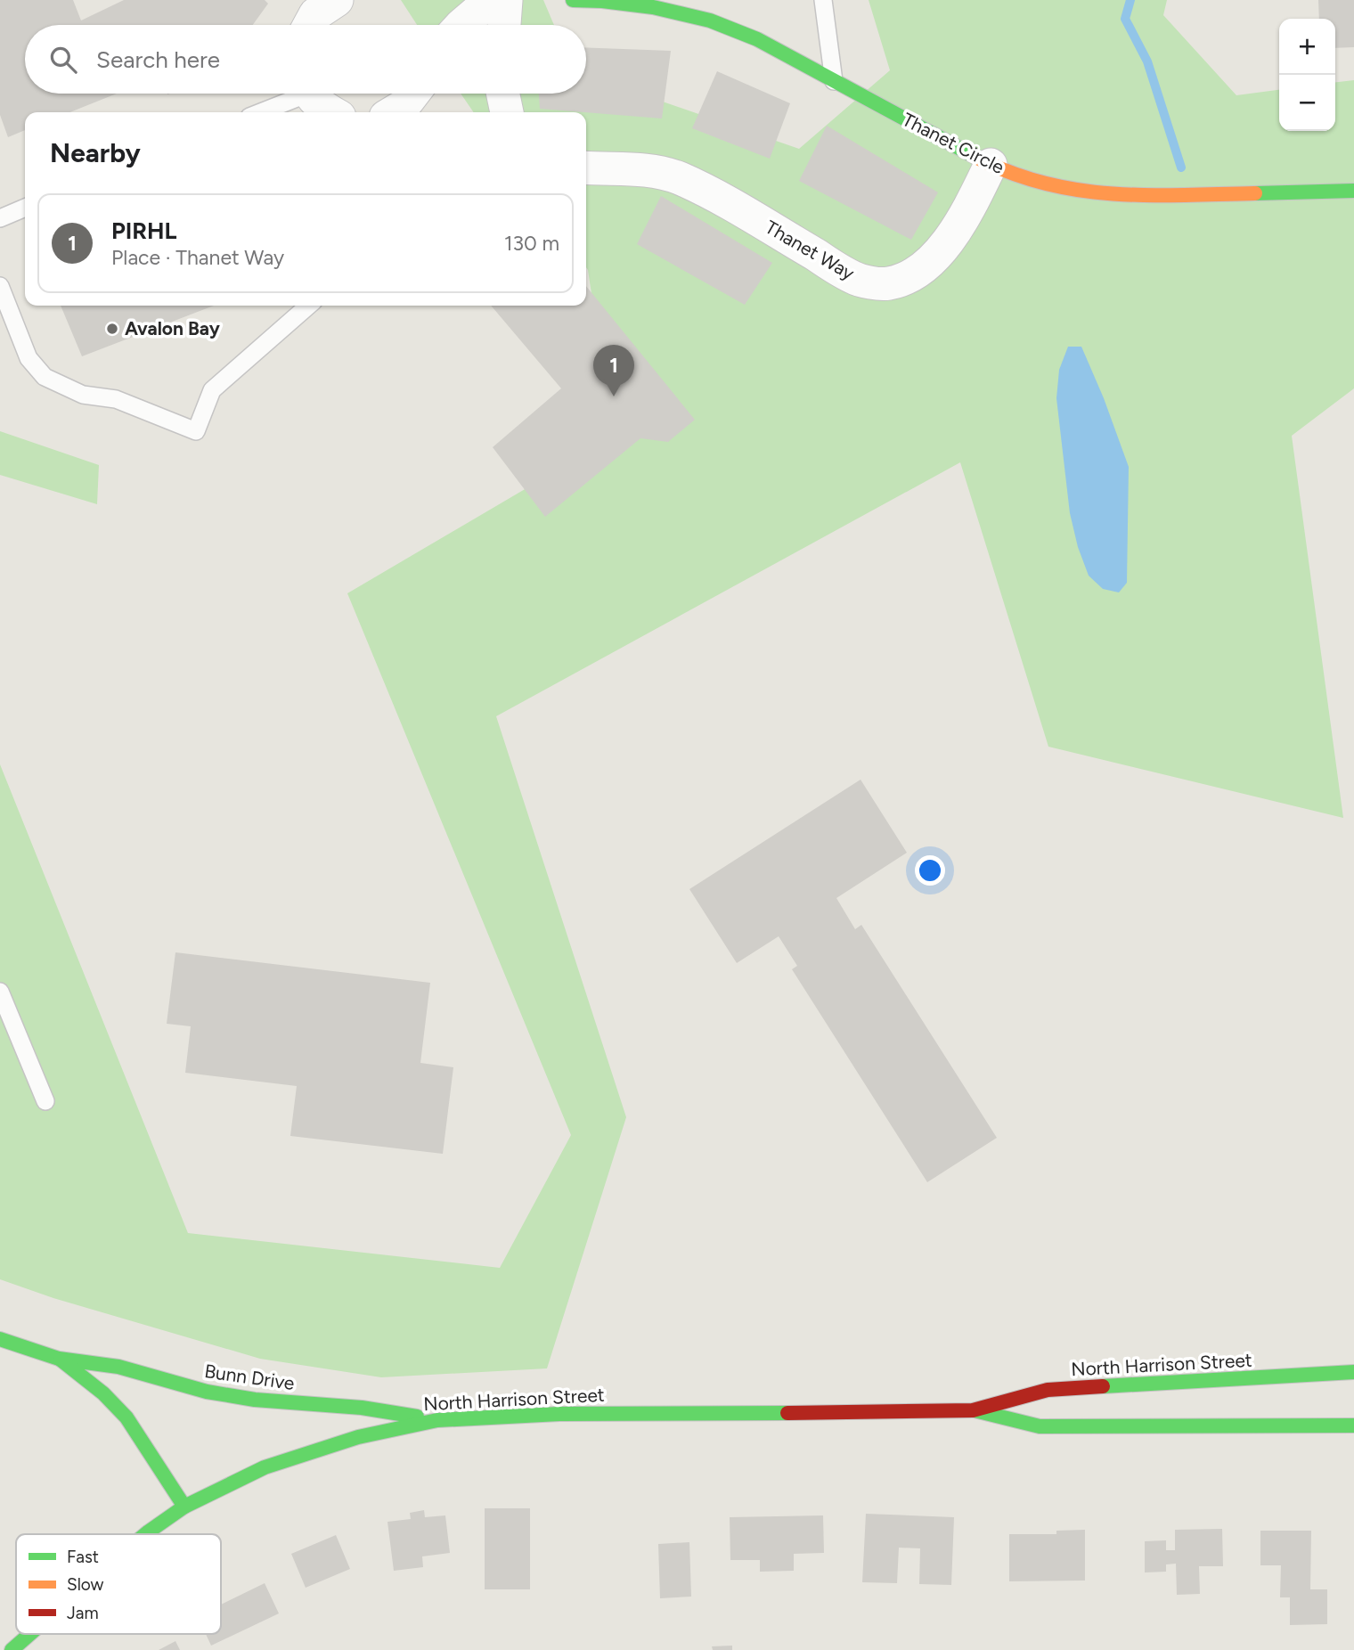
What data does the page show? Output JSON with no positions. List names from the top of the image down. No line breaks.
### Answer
{"streets":{"street":["Thanet Circle","Thanet Way","North Harrison Street","Bunn Drive"]},"crossings":[["Thanet Circle","Thanet Way"],["North Harrison Street","Bunn Drive"]],"places":["Avalon Bay"],"legend":["Fast","Slow","Jam"],"page":{"map_buttons":["+","−"],"search":"Search here","heading":"Nearby","list":[{"mark":"1","name":"PIRHL","note":"Place · Thanet Way","value":"130 m"}],"pins":"1"}}
